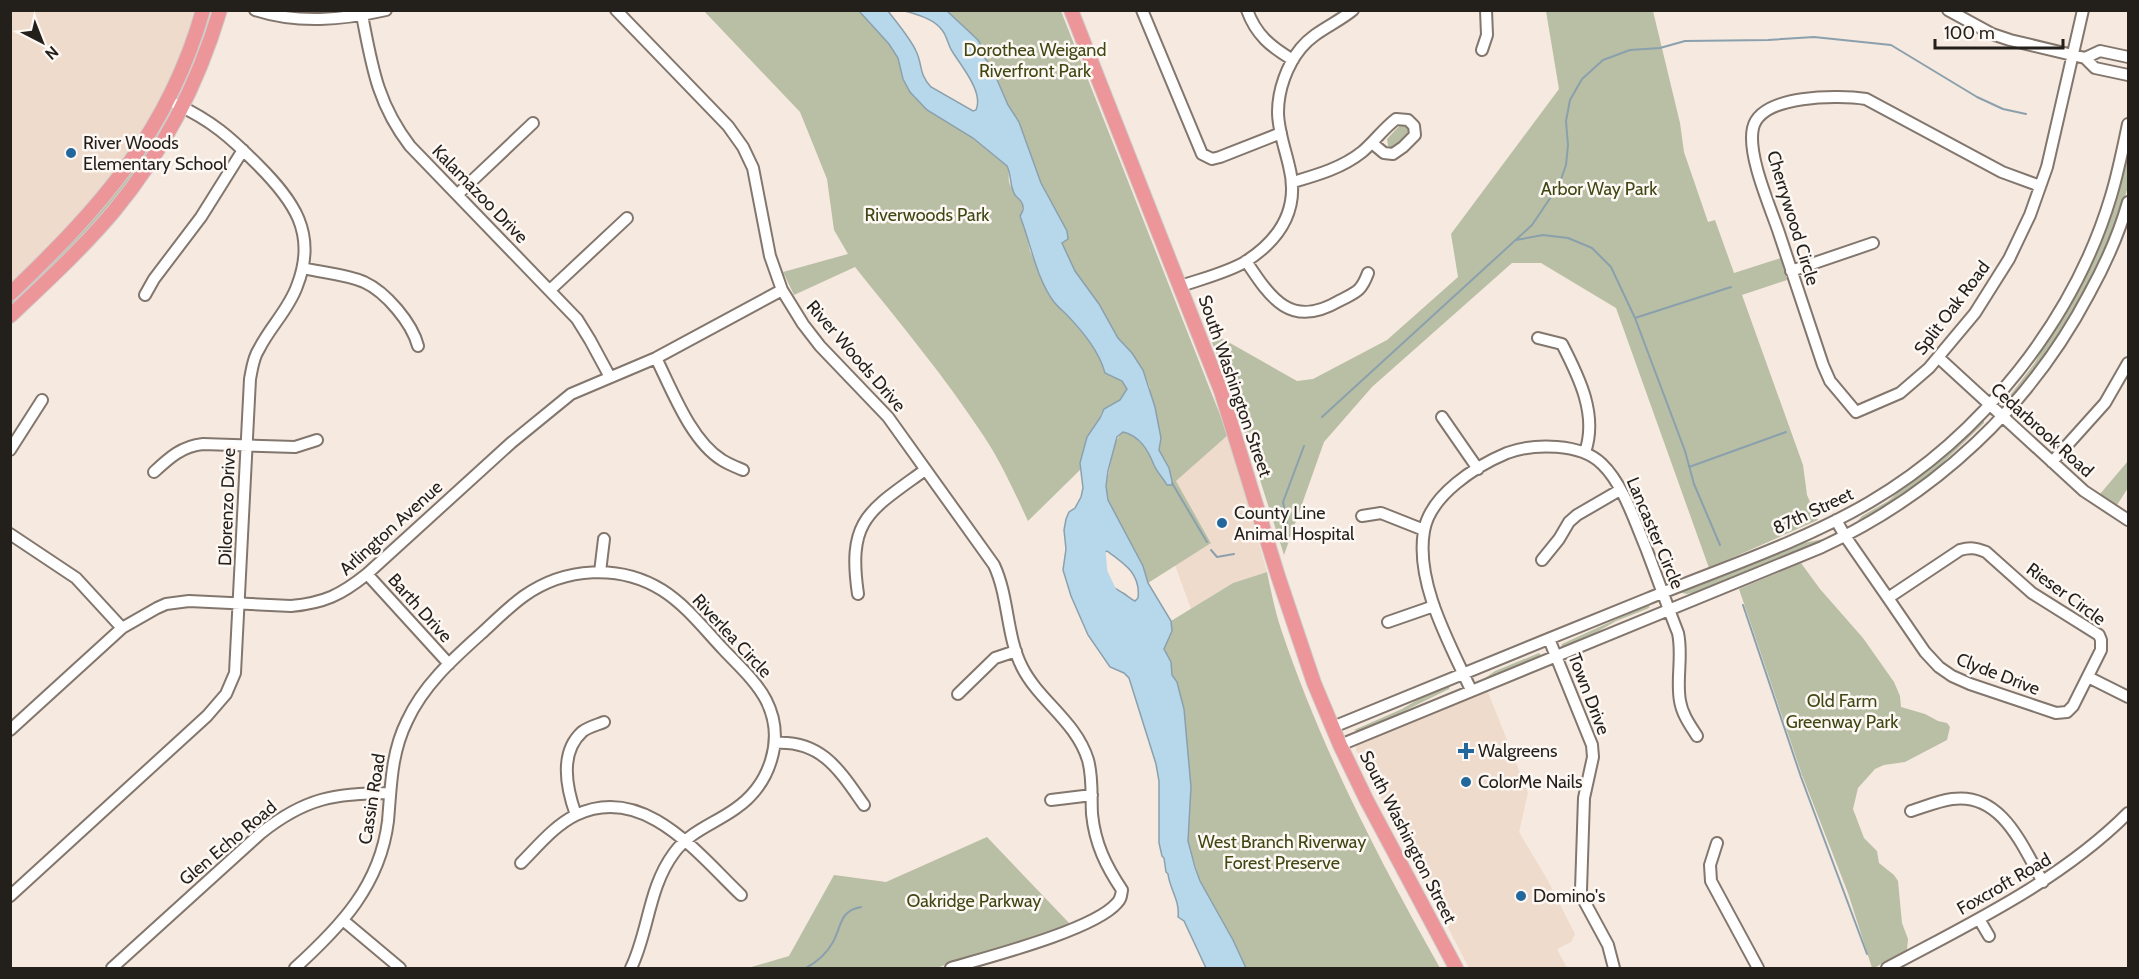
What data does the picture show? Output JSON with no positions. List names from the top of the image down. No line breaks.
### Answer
{"streets":{"main road":["South Washington Street"],"street":["Kalamazoo Drive","Cherrywood Circle","Split Oak Road","River Woods Drive","Cedarbrook Road","Dilorenzo Drive","87th Street","Arlington Avenue","Lancaster Circle","Rieser Circle","Barth Drive","Riverlea Circle","Clyde Drive","Town Drive","Cassin Road","Glen Echo Road","Foxcroft Road"]},"crossings":[["Kalamazoo Drive","Arlington Avenue"],["Cherrywood Circle","Split Oak Road"],["Split Oak Road","Cedarbrook Road"],["River Woods Drive","Arlington Avenue"],["South Washington Street","87th Street"],["Cedarbrook Road","87th Street"],["Dilorenzo Drive","Arlington Avenue"],["87th Street","Lancaster Circle"],["87th Street","Clyde Drive"],["87th Street","Town Drive"],["Arlington Avenue","Barth Drive"],["Rieser Circle","Clyde Drive"],["Barth Drive","Cassin Road"],["Riverlea Circle","Cassin Road"],["Cassin Road","Glen Echo Road"]],"parks":["Dorothea Weigand Riverfront Park","Arbor Way Park","Riverwoods Park","Old Farm Greenway Park","West Branch Riverway Forest Preserve","Oakridge Parkway"],"places":{"other":["River Woods Elementary School","County Line Animal Hospital","ColorMe Nails","Domino's"],"health":["Walgreens"]},"scale_bar":"100 m","north":"bottom right"}
